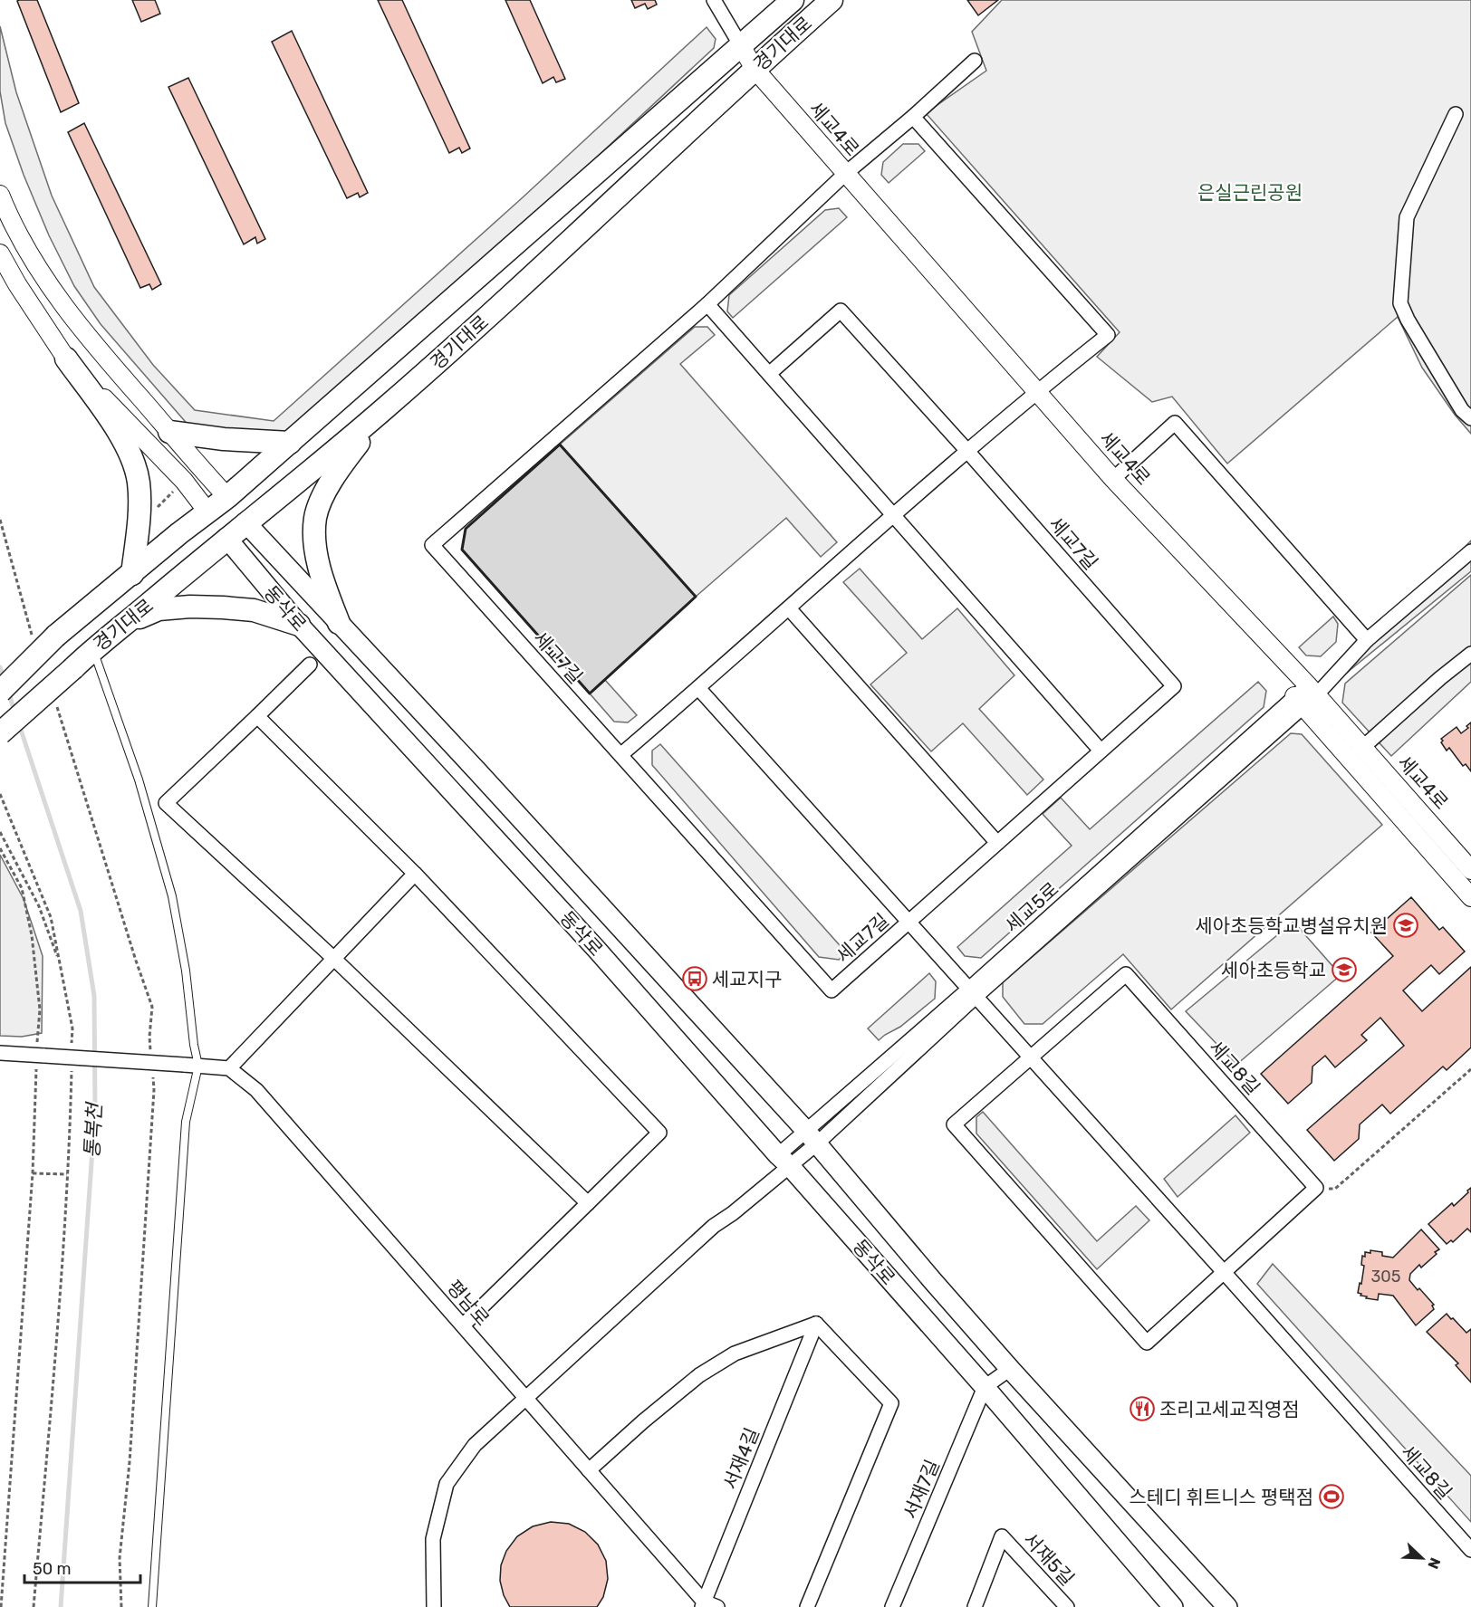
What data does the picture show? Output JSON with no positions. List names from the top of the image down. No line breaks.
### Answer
{"streets":{"main road":["경기대로","동삭로"],"street":["세교4로","세교7길","세교5로","세교8길","평남로","서재4길","서재7길","서재5길"]},"crossings":[["경기대로","세교4로"],["경기대로","동삭로"],["세교4로","세교7길"],["세교4로","세교5로"],["세교7길","세교5로"],["세교7길","세교8길"],["동삭로","세교5로"],["동삭로","서재7길"],["세교5로","세교8길"],["세교5로","평남로"],["평남로","서재4길"]],"water":["통복천"],"parks":["은실근린공원"],"places":{"school or university":["세아초등학교병설유치원","세아초등학교"],"bus stop":["세교지구"],"restaurant":["조리고세교직영점"],"sports":["스테디 휘트니스 평택점"]},"house_numbers":["305"],"scale_bar":"50 m","north":"bottom right"}
